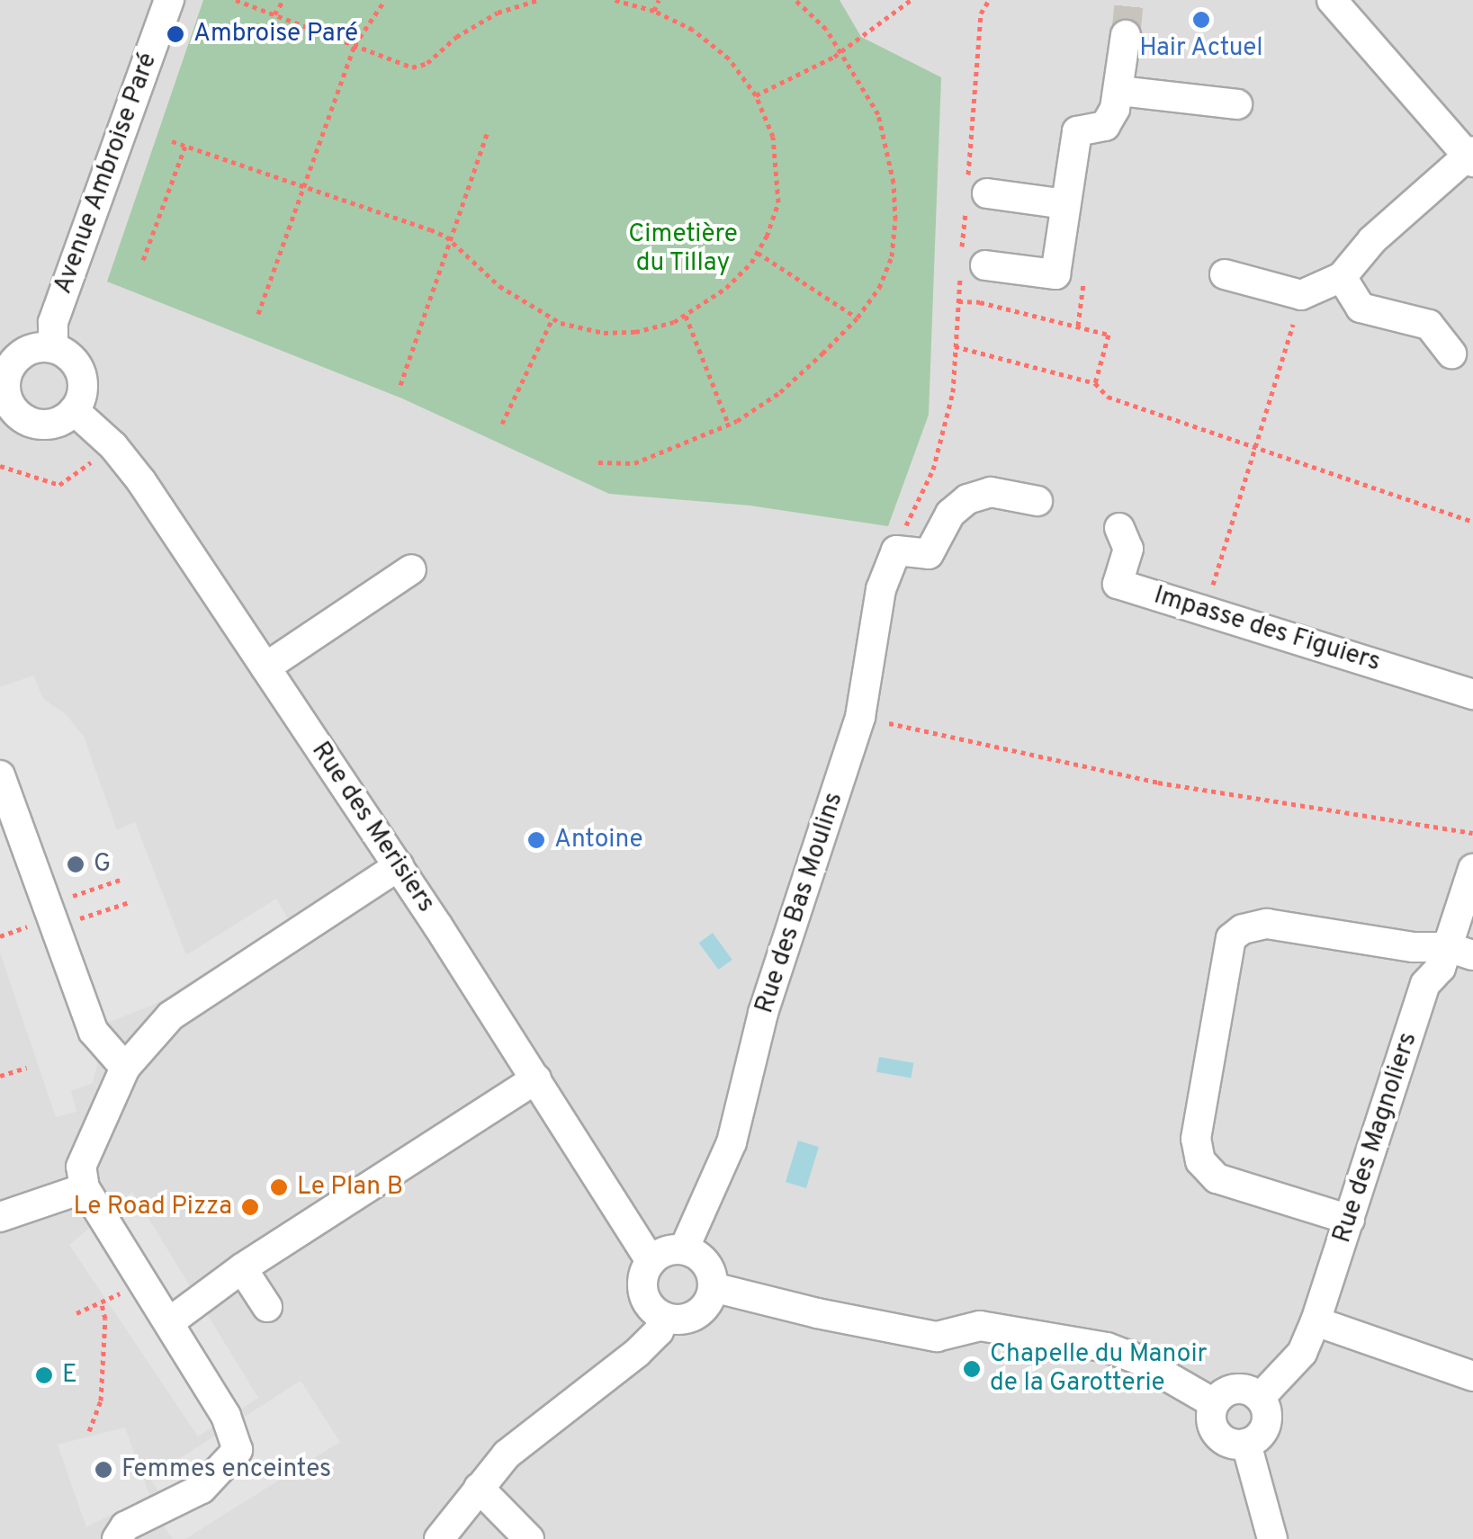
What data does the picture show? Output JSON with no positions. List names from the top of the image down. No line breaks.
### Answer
{"streets":{"street":["Avenue Ambroise Paré","Impasse des Figuiers","Rue des Merisiers","Rue des Bas Moulins","Rue des Magnoliers"]},"crossings":[["Avenue Ambroise Paré","Rue des Merisiers"],["Rue des Merisiers","Rue des Bas Moulins"]],"parks":["Cimetière du Tillay"],"places":["Hair Actuel","Ambroise Paré","Antoine","G","Le Plan B","Le Road Pizza","Chapelle du Manoir de la Garotterie","E","Femmes enceintes"]}
